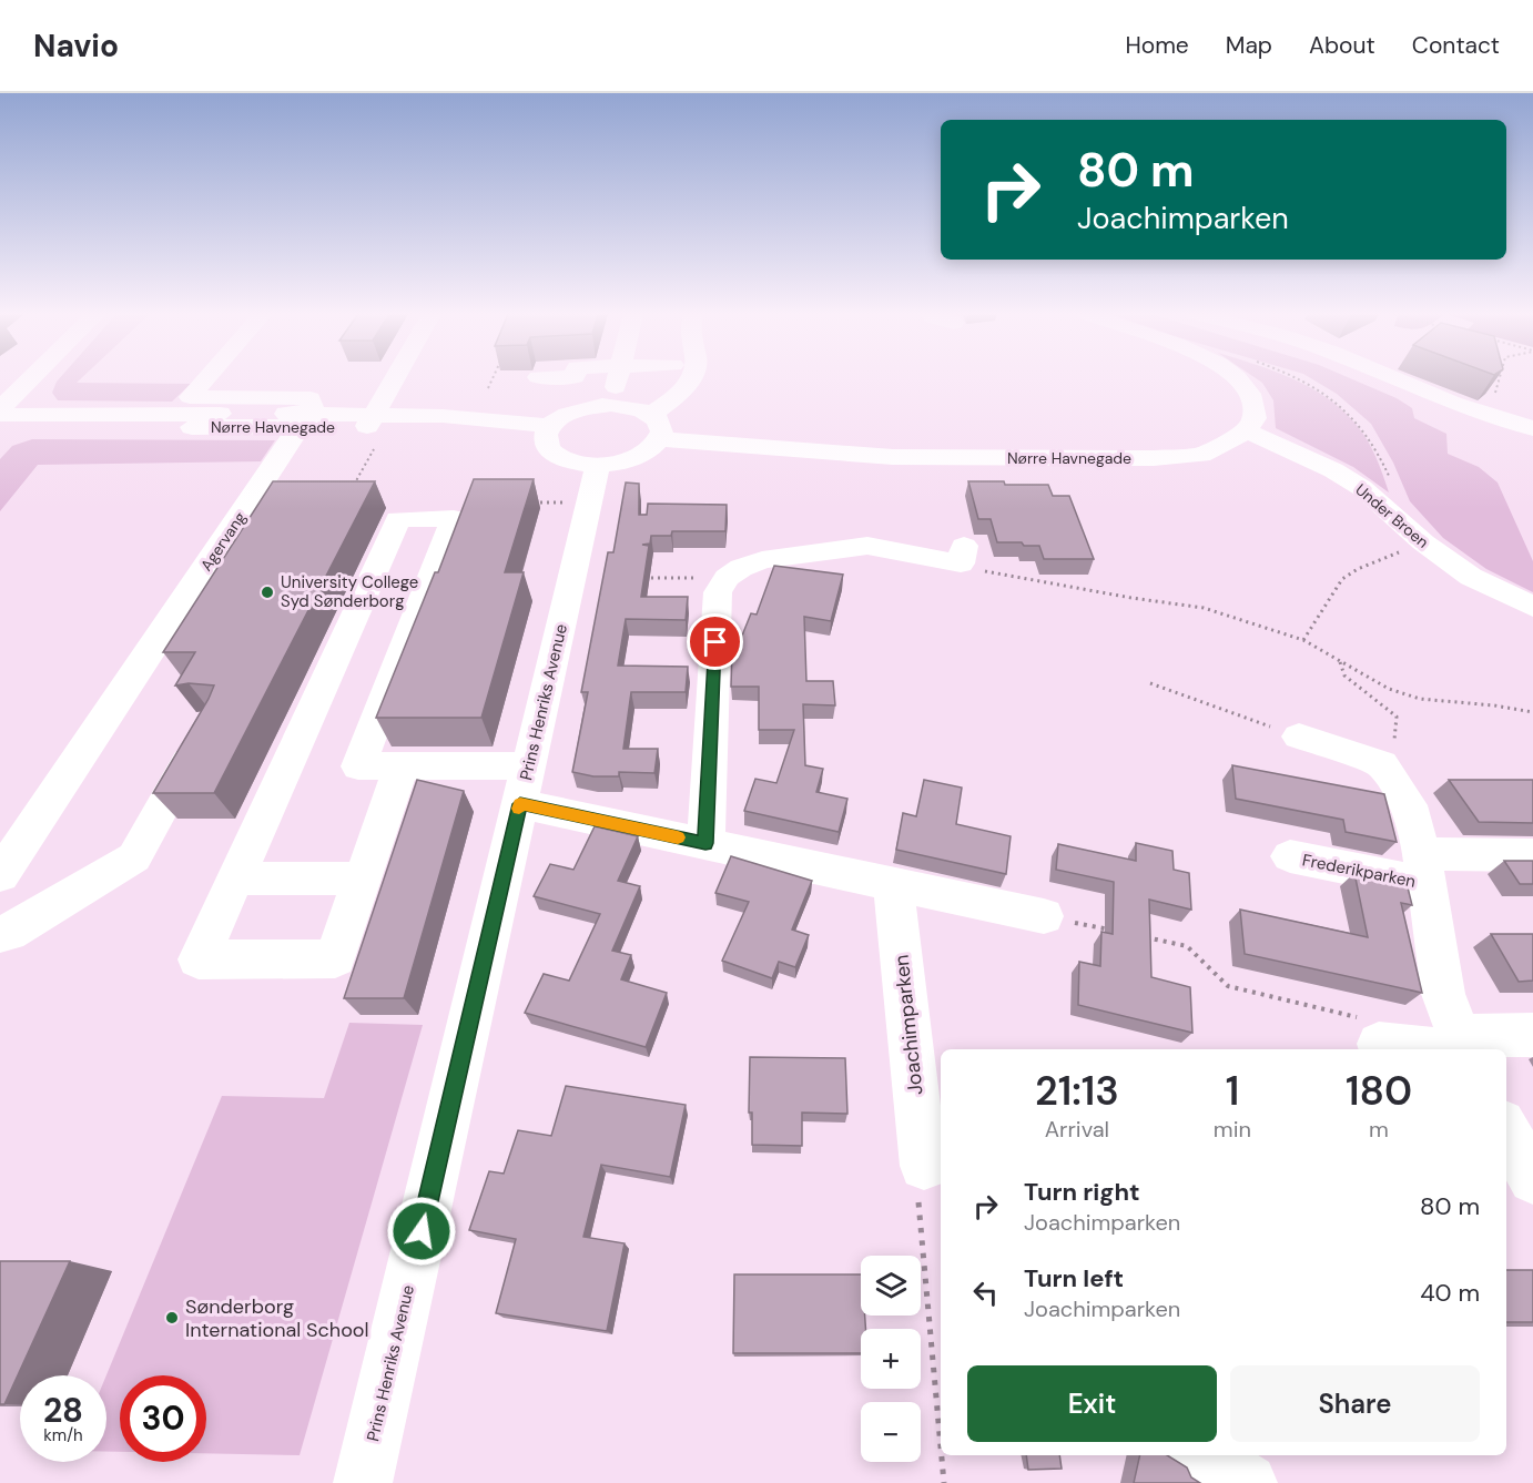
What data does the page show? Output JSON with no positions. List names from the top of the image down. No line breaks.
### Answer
{"streets":{"street":["Nørre Havnegade","Under Broen","Agervang","Prins Henriks Avenue","Frederikparken","Joachimparken"]},"crossings":[["Nørre Havnegade","Under Broen"],["Nørre Havnegade","Agervang"]],"places":["University College Syd Sønderborg","Sønderborg International School"],"page":{"header":"Navio","nav":["Home","Map","About","Contact"],"turn":["80 m","Joachimparken"],"eta":["21:13","Arrival","1","min","180","m"],"list":[{"name":"Turn right","note":"Joachimparken","value":"80 m"},{"name":"Turn left","note":"Joachimparken","value":"40 m"}],"map_buttons":["+","−"],"buttons":["Exit","Share"],"speed":"28 km/h","limit":"30"}}
